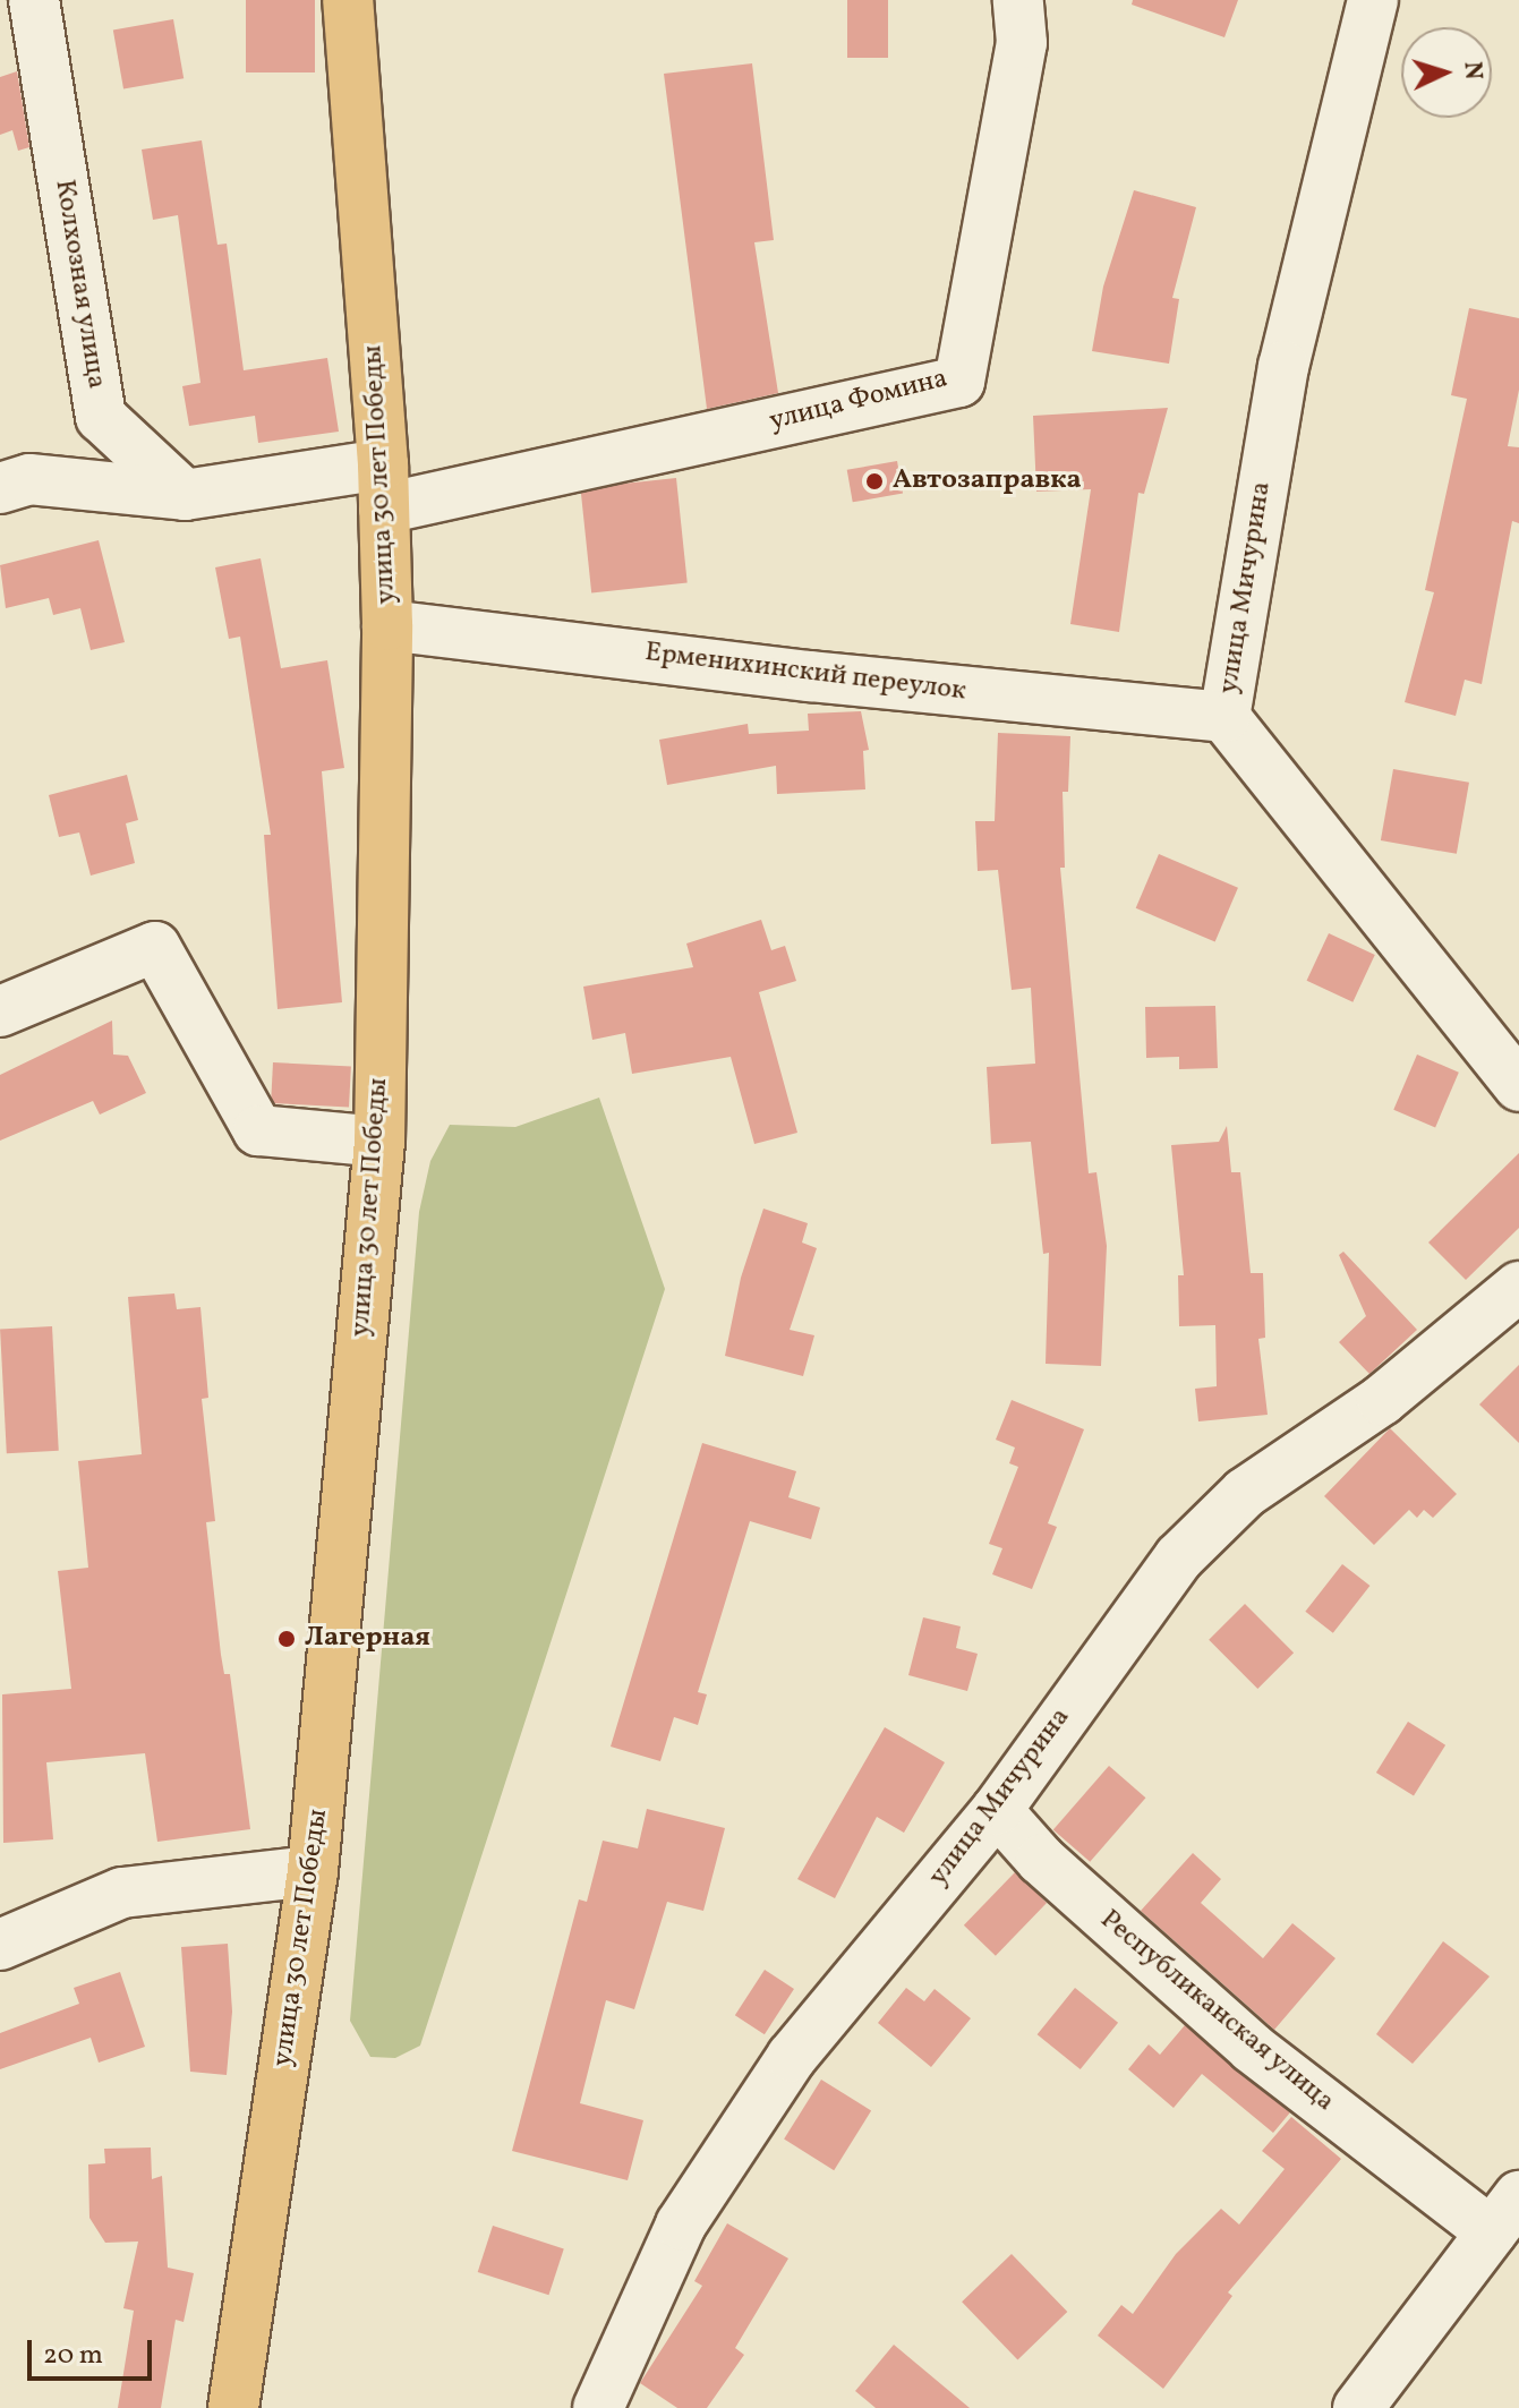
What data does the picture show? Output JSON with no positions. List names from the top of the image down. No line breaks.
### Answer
{"streets":{"main road":["улица 30 лет Победы"],"street":["Колхозная улица","улица Фомина","улица Мичурина","Ерменихинский переулок","Республиканская улица"]},"crossings":[["улица Фомина","улица 30 лет Победы"],["улица 30 лет Победы","Ерменихинский переулок"],["улица Мичурина","Ерменихинский переулок"],["улица Мичурина","Республиканская улица"]],"places":["Автозаправка","Лагерная"],"scale_bar":"20 m","north":"right"}
